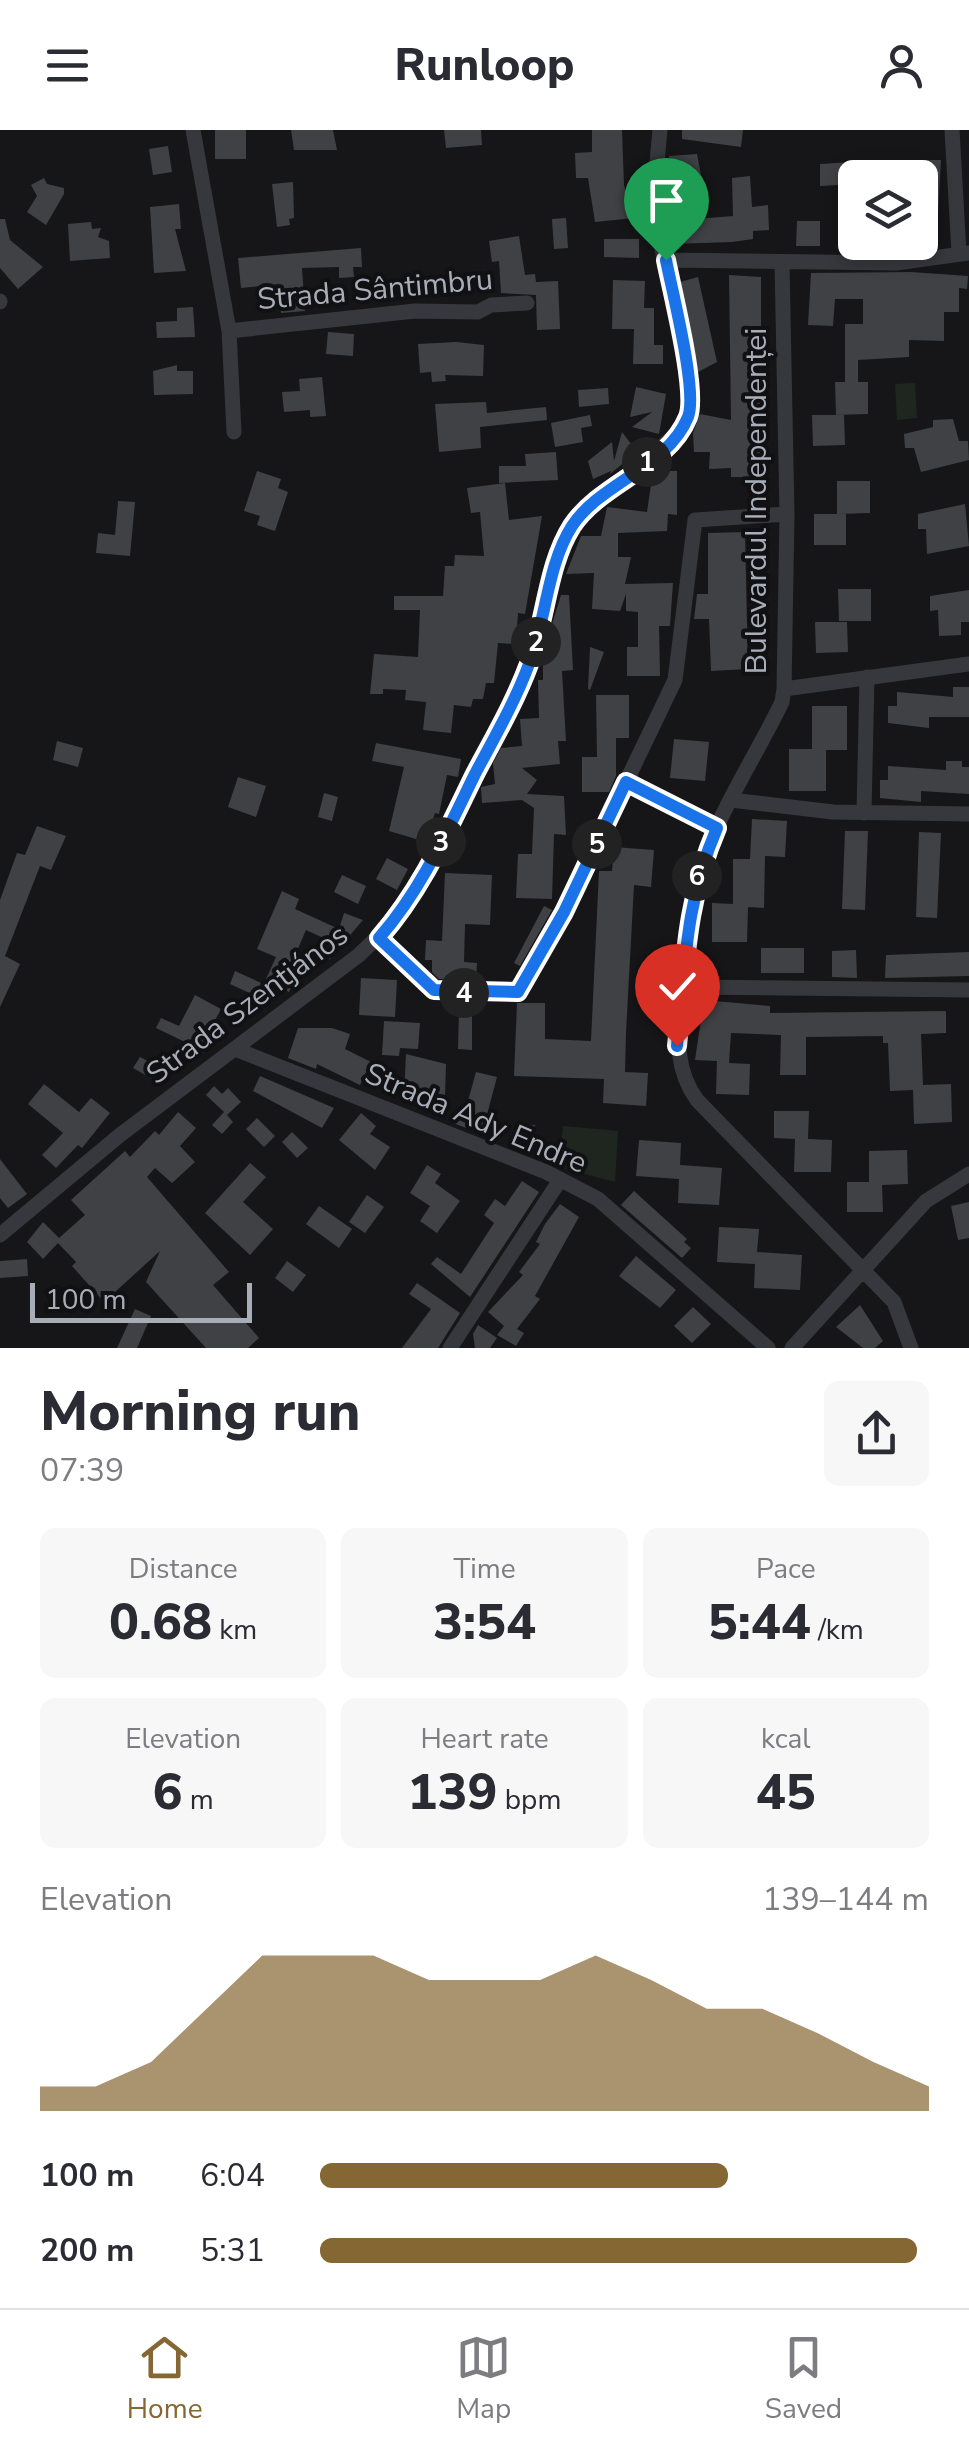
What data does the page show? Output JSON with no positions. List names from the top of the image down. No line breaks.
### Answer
{"streets":{"street":["Strada Sântimbru","Bulevardul Independenței","Strada Szentjános","Strada Ady Endre"]},"crossings":[["Strada Szentjános","Strada Ady Endre"]],"scale_bar":"100 m","page":{"header":"Runloop","pins":["1","2","3","5","6","4"],"scale":"100 m","heading":["Morning run","07:39"],"stats":[["Distance","0.68 km"],["Time","3:54"],["Pace","5:44 /km"],["Elevation","6 m"],["Heart rate","139 bpm"],["kcal","45"]],"chart":["Elevation","139–144 m"],"list":[{"name":"100 m","note":"6:04"},{"name":"200 m","note":"5:31"}],"tabs":["Home","Map","Saved"]}}
